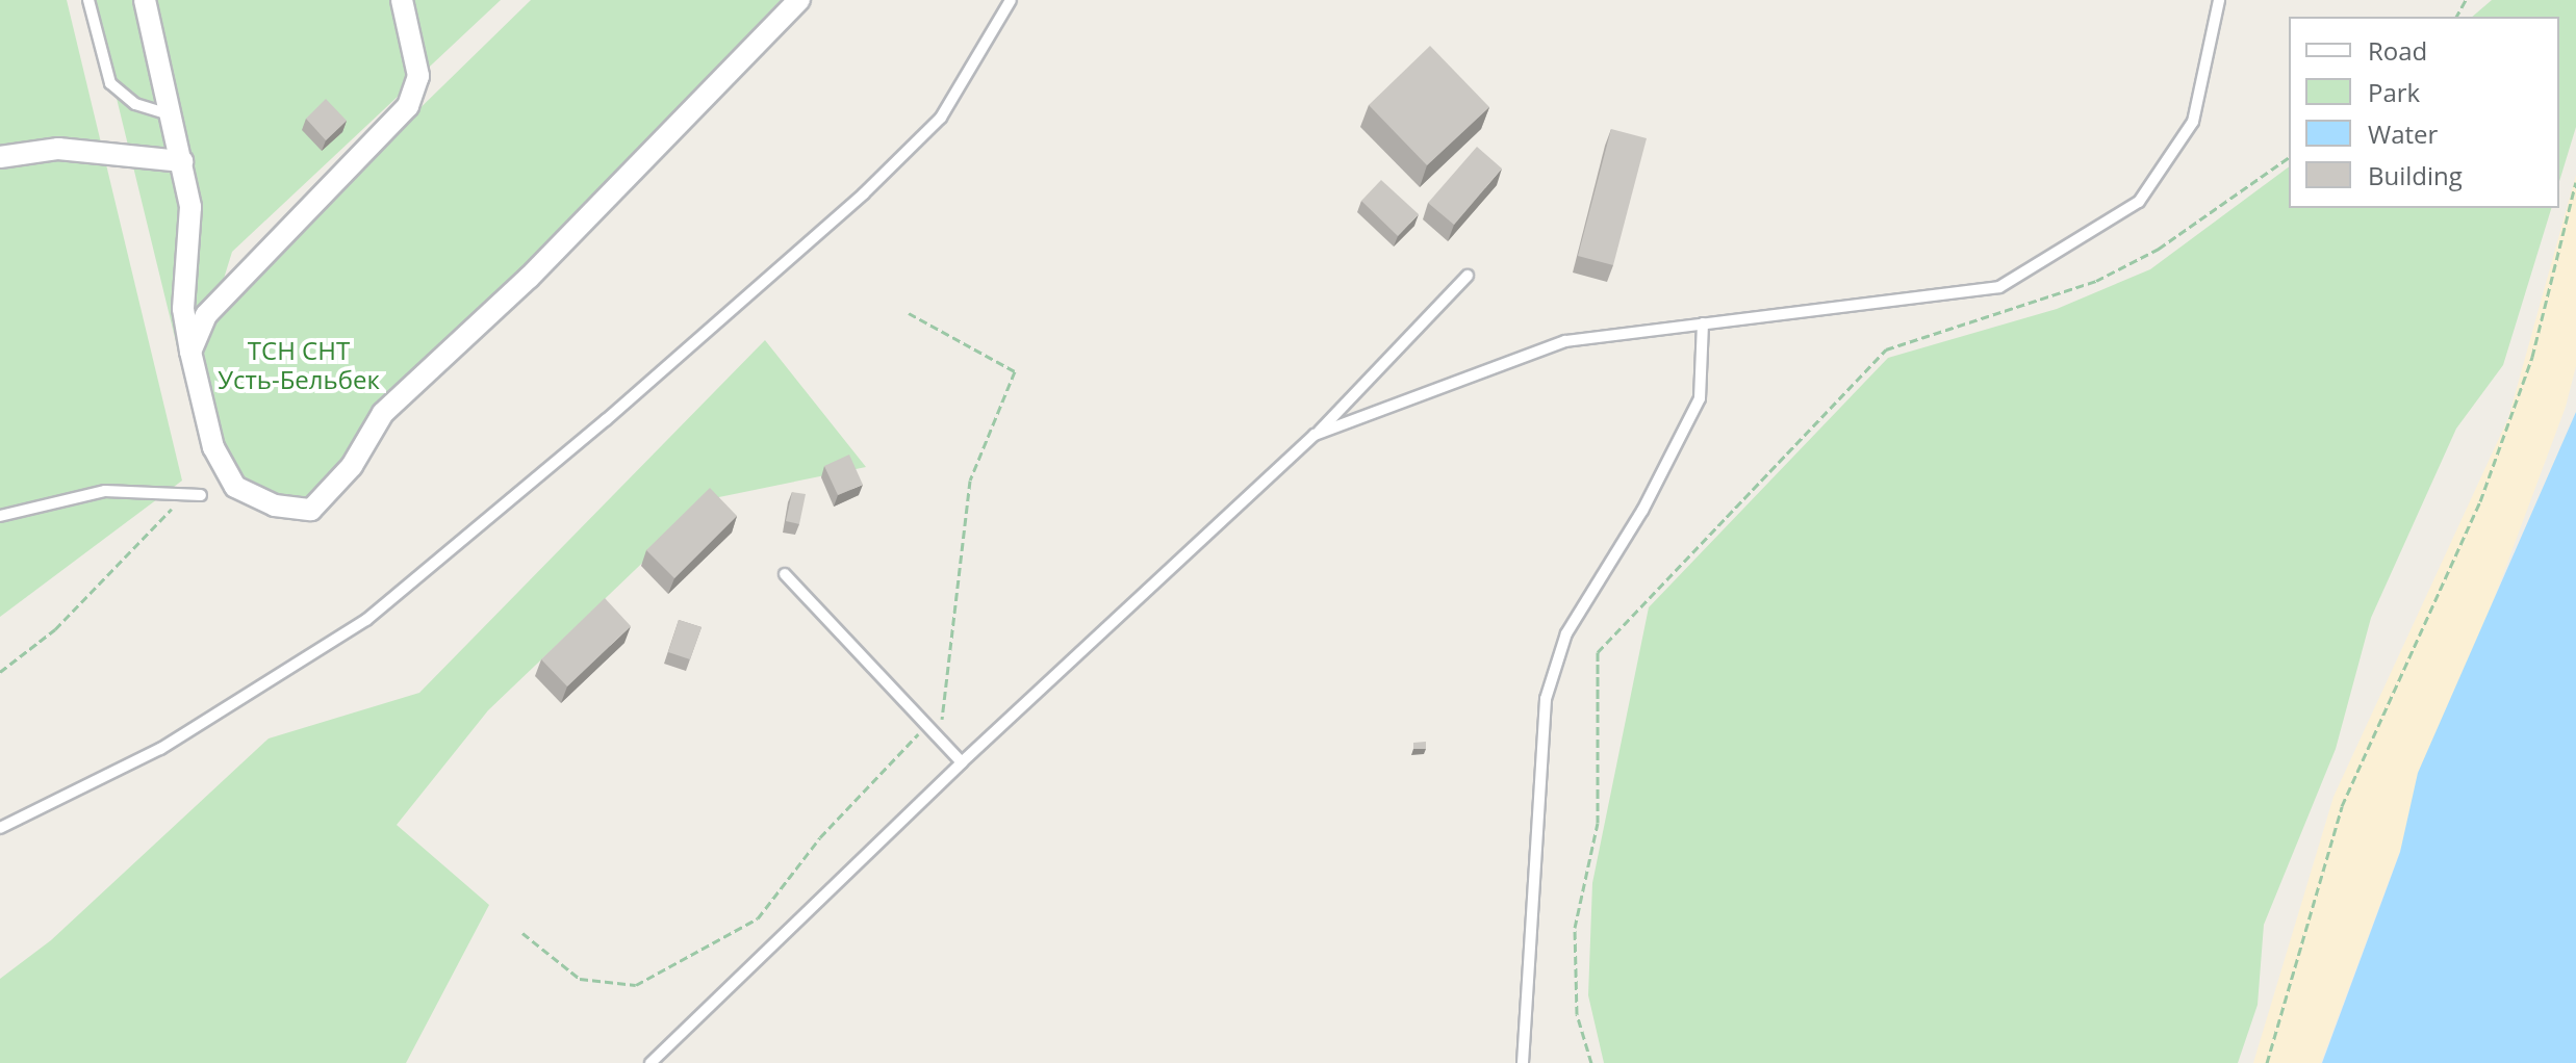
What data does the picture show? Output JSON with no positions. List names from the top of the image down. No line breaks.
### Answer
{"parks":["ТСН СНТ Усть-Бельбек"],"legend":["Road","Park","Water","Building"]}
